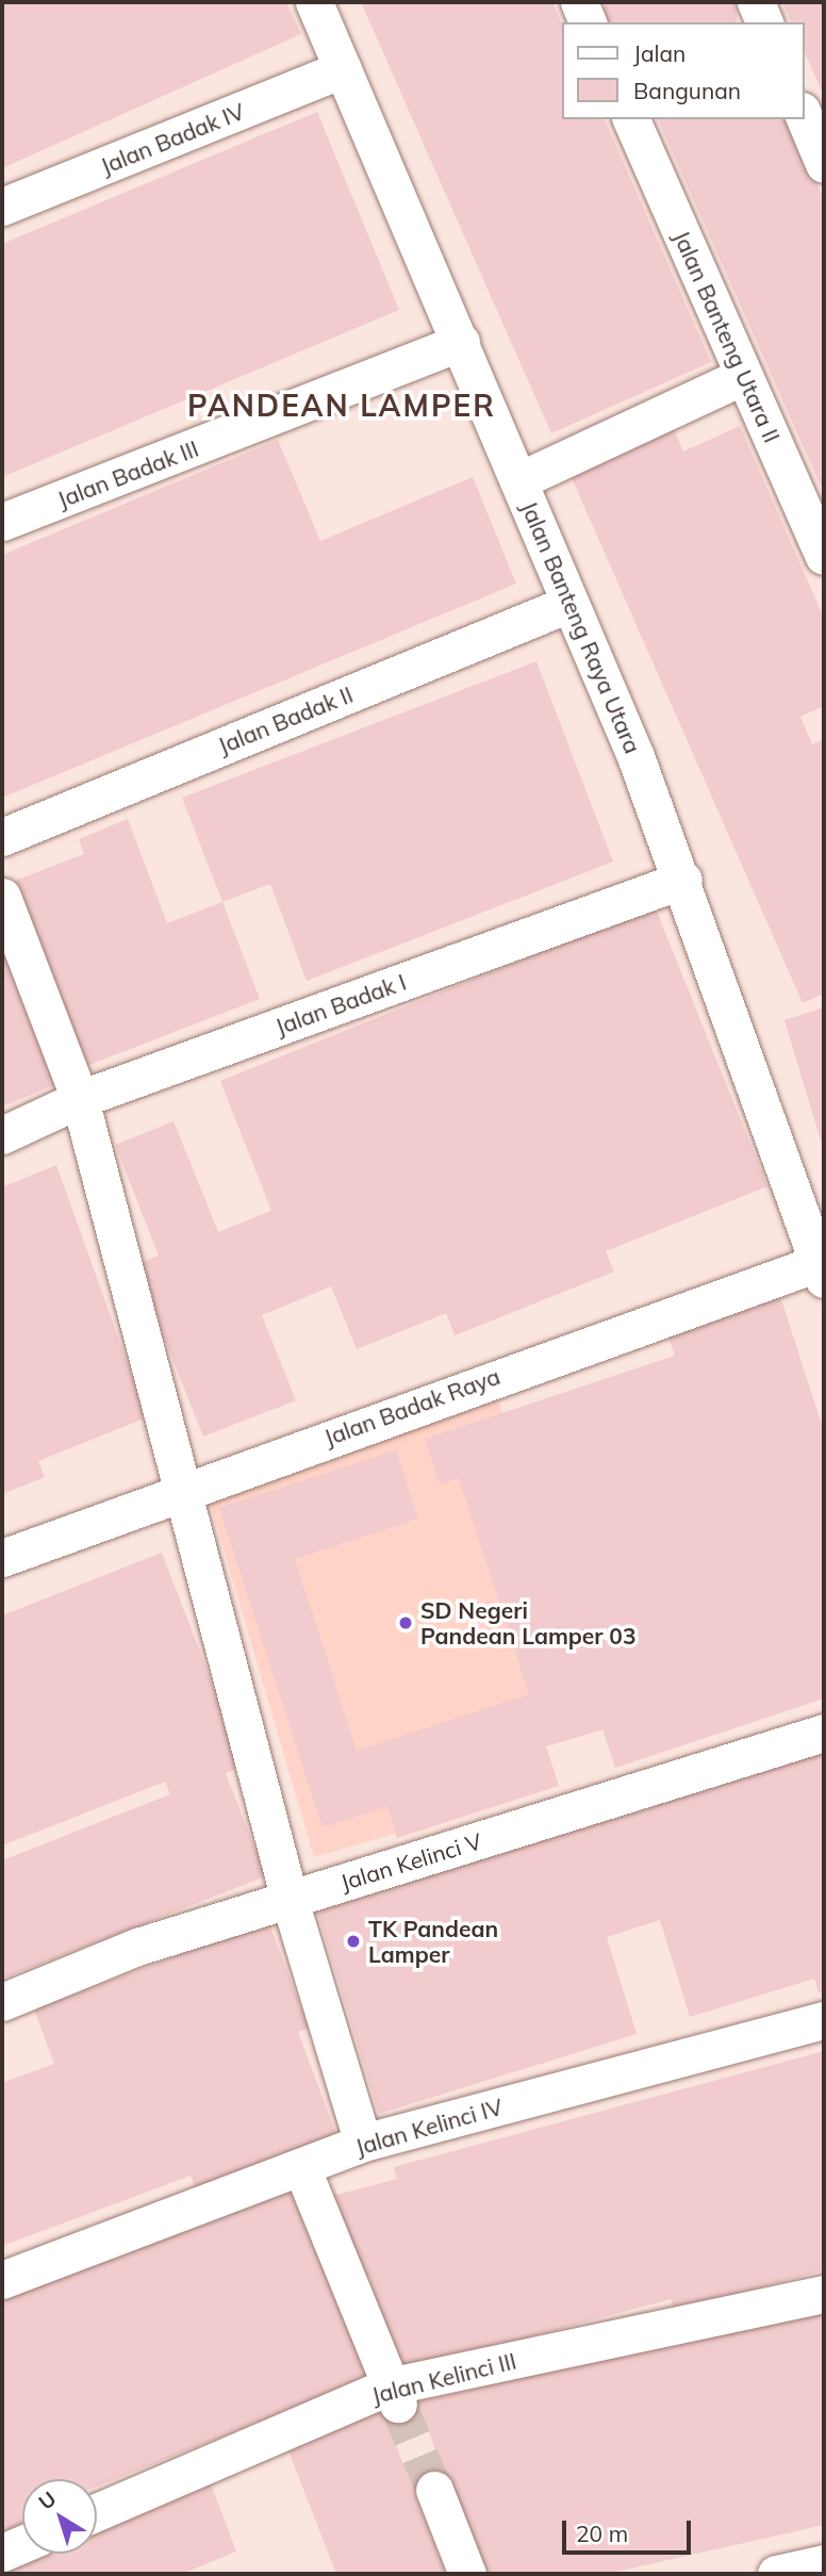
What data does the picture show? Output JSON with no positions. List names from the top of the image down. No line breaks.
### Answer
{"streets":{"street":["Jalan Badak IV","Jalan Banteng Utara II","Jalan Badak III","Jalan Banteng Raya Utara","Jalan Badak II","Jalan Badak I","Jalan Badak Raya","Jalan Kelinci V","Jalan Kelinci IV","Jalan Kelinci III"]},"crossings":[["Jalan Badak IV","Jalan Banteng Raya Utara"],["Jalan Badak III","Jalan Banteng Raya Utara"],["Jalan Banteng Raya Utara","Jalan Badak II"],["Jalan Banteng Raya Utara","Jalan Badak I"],["Jalan Banteng Raya Utara","Jalan Badak Raya"]],"districts":["PANDEAN LAMPER"],"places":["SD Negeri Pandean Lamper 03","TK Pandean Lamper"],"legend":["Jalan","Bangunan"],"scale_bar":"20 m","north":"top left"}
